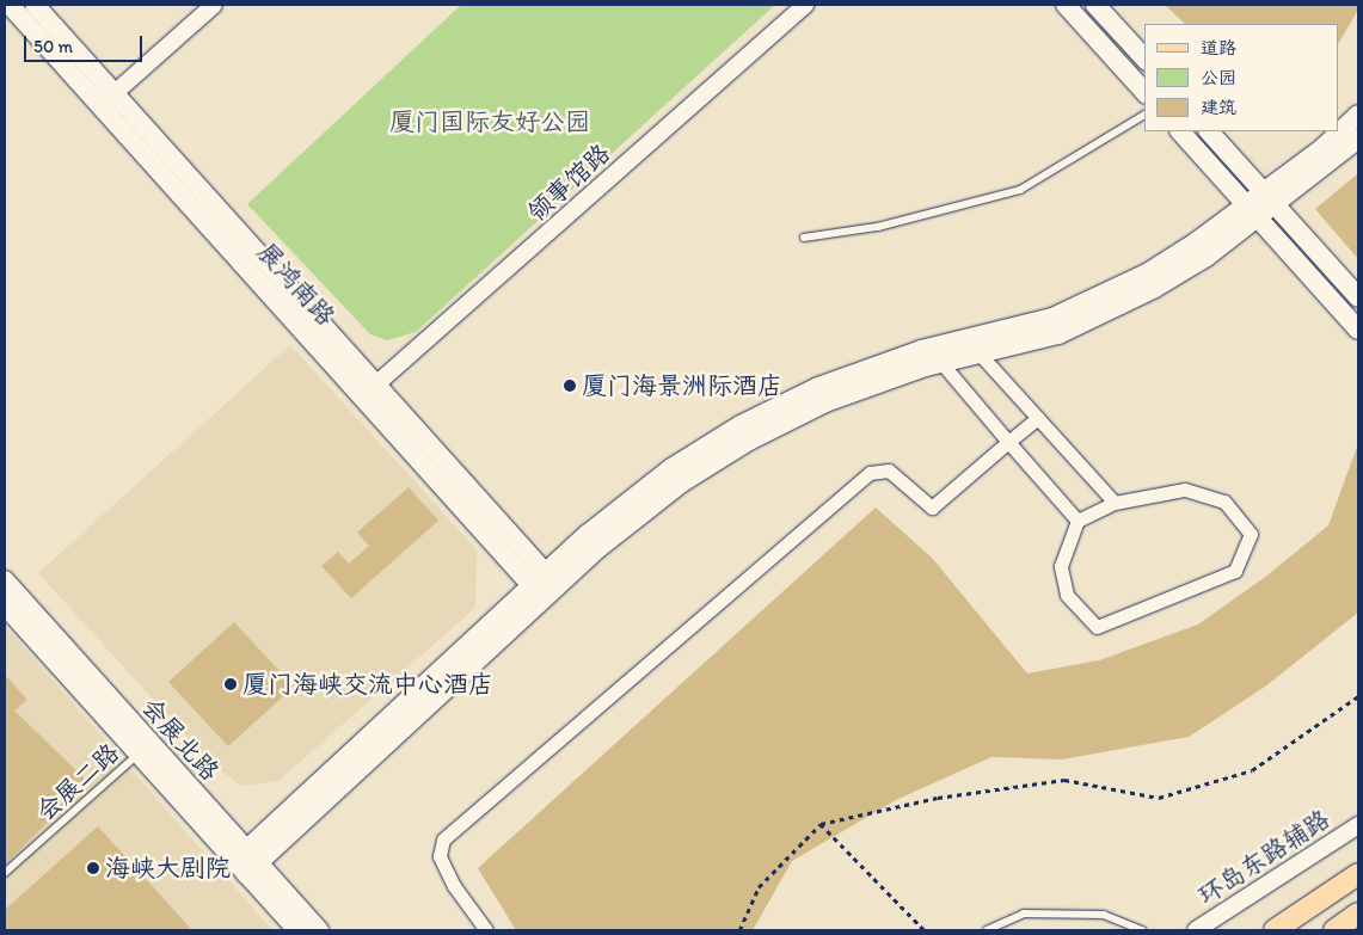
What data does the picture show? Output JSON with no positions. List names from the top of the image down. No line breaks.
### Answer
{"streets":{"main road":["展鸿南路","会展北路"],"street":["领事馆路","环岛东路辅路"],"lane":["会展二路"]},"crossings":[["领事馆路","展鸿南路"],["会展北路","会展二路"]],"parks":["厦门国际友好公园"],"places":["厦门海景洲际酒店","厦门海峡交流中心酒店","海峡大剧院"],"legend":["道路","公园","建筑"],"scale_bar":"50 m"}
